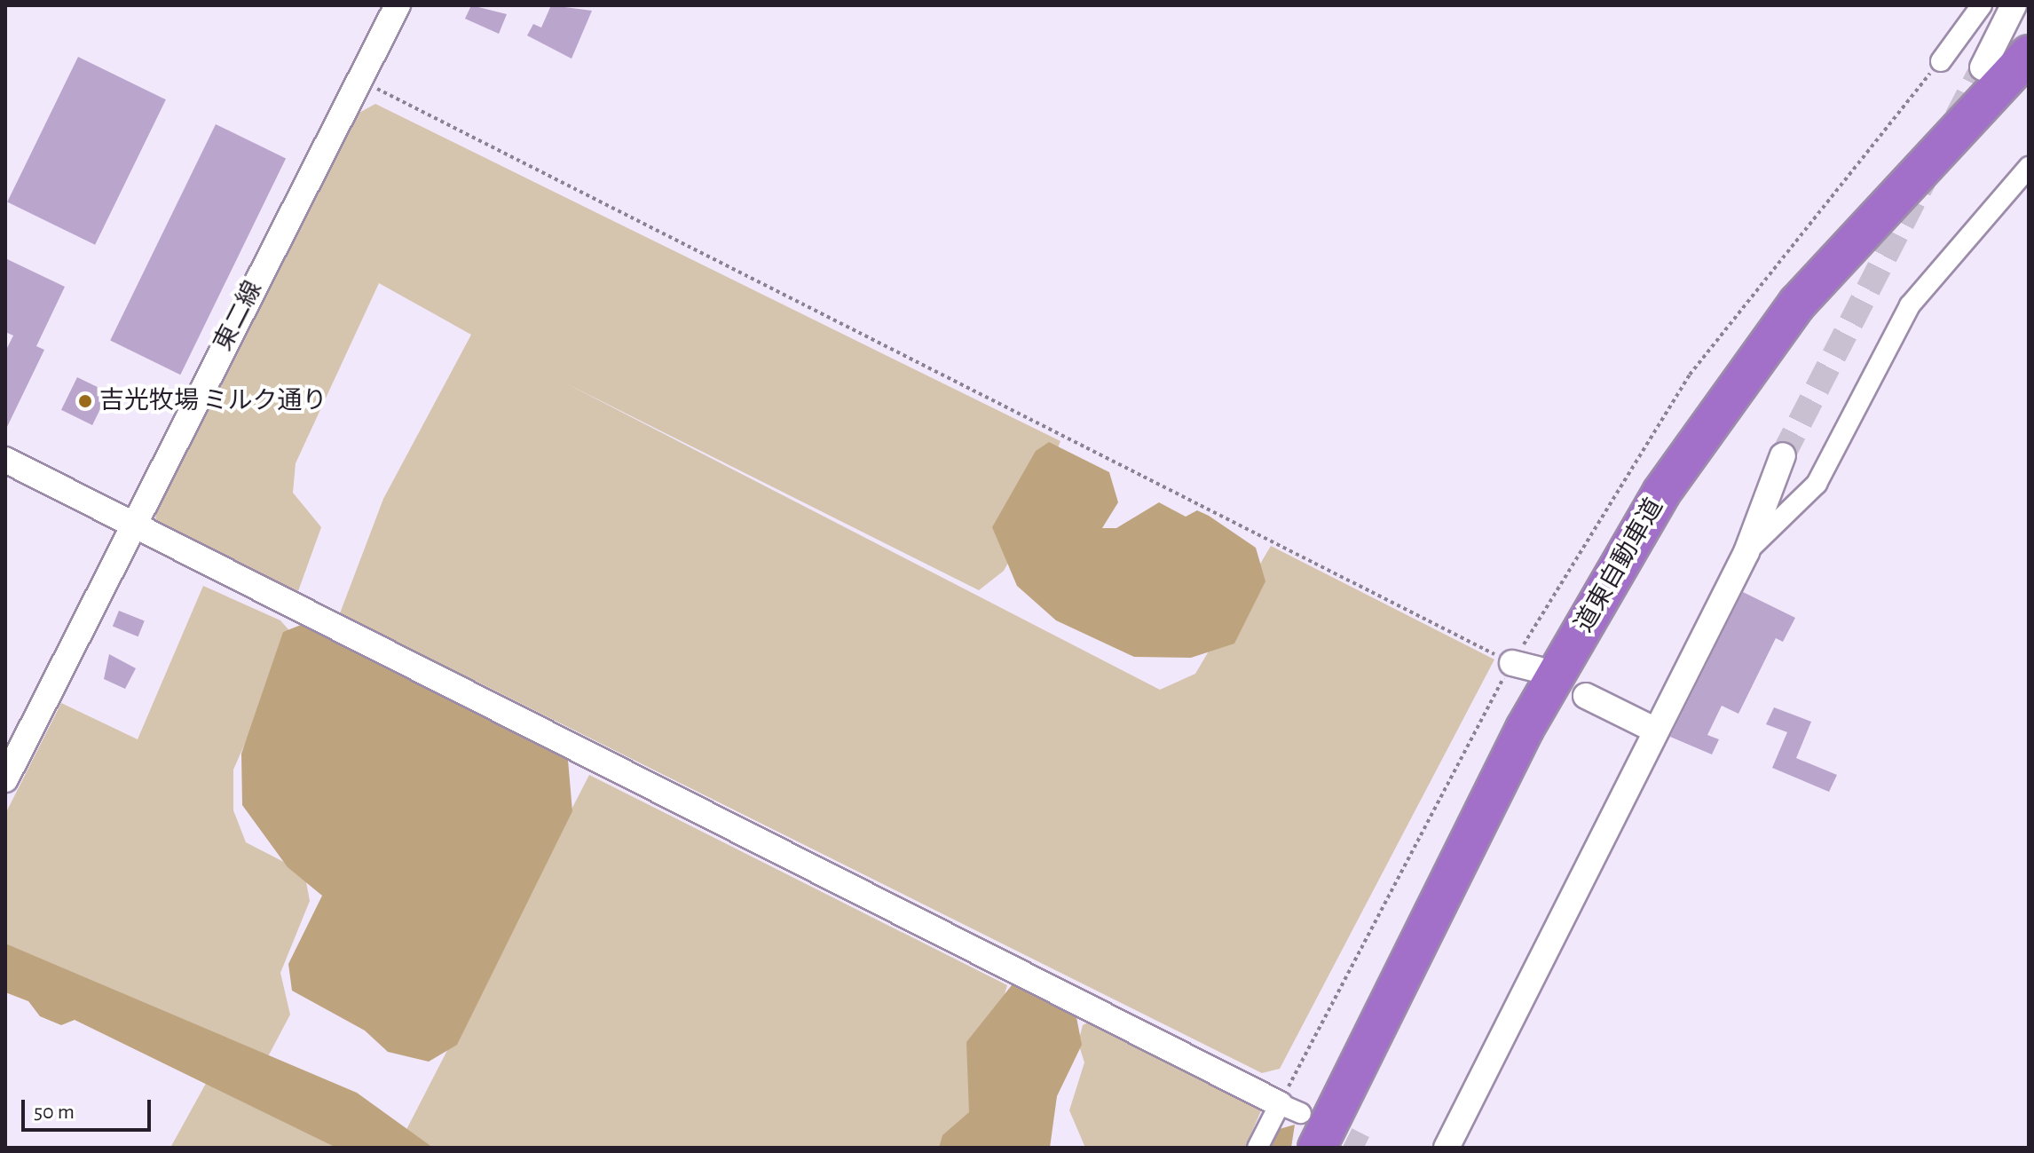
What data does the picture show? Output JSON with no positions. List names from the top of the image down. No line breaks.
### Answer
{"streets":{"highway":["道東自動車道"],"street":["東二線"]},"places":["吉光牧場 ミルク通り"],"scale_bar":"50 m"}
